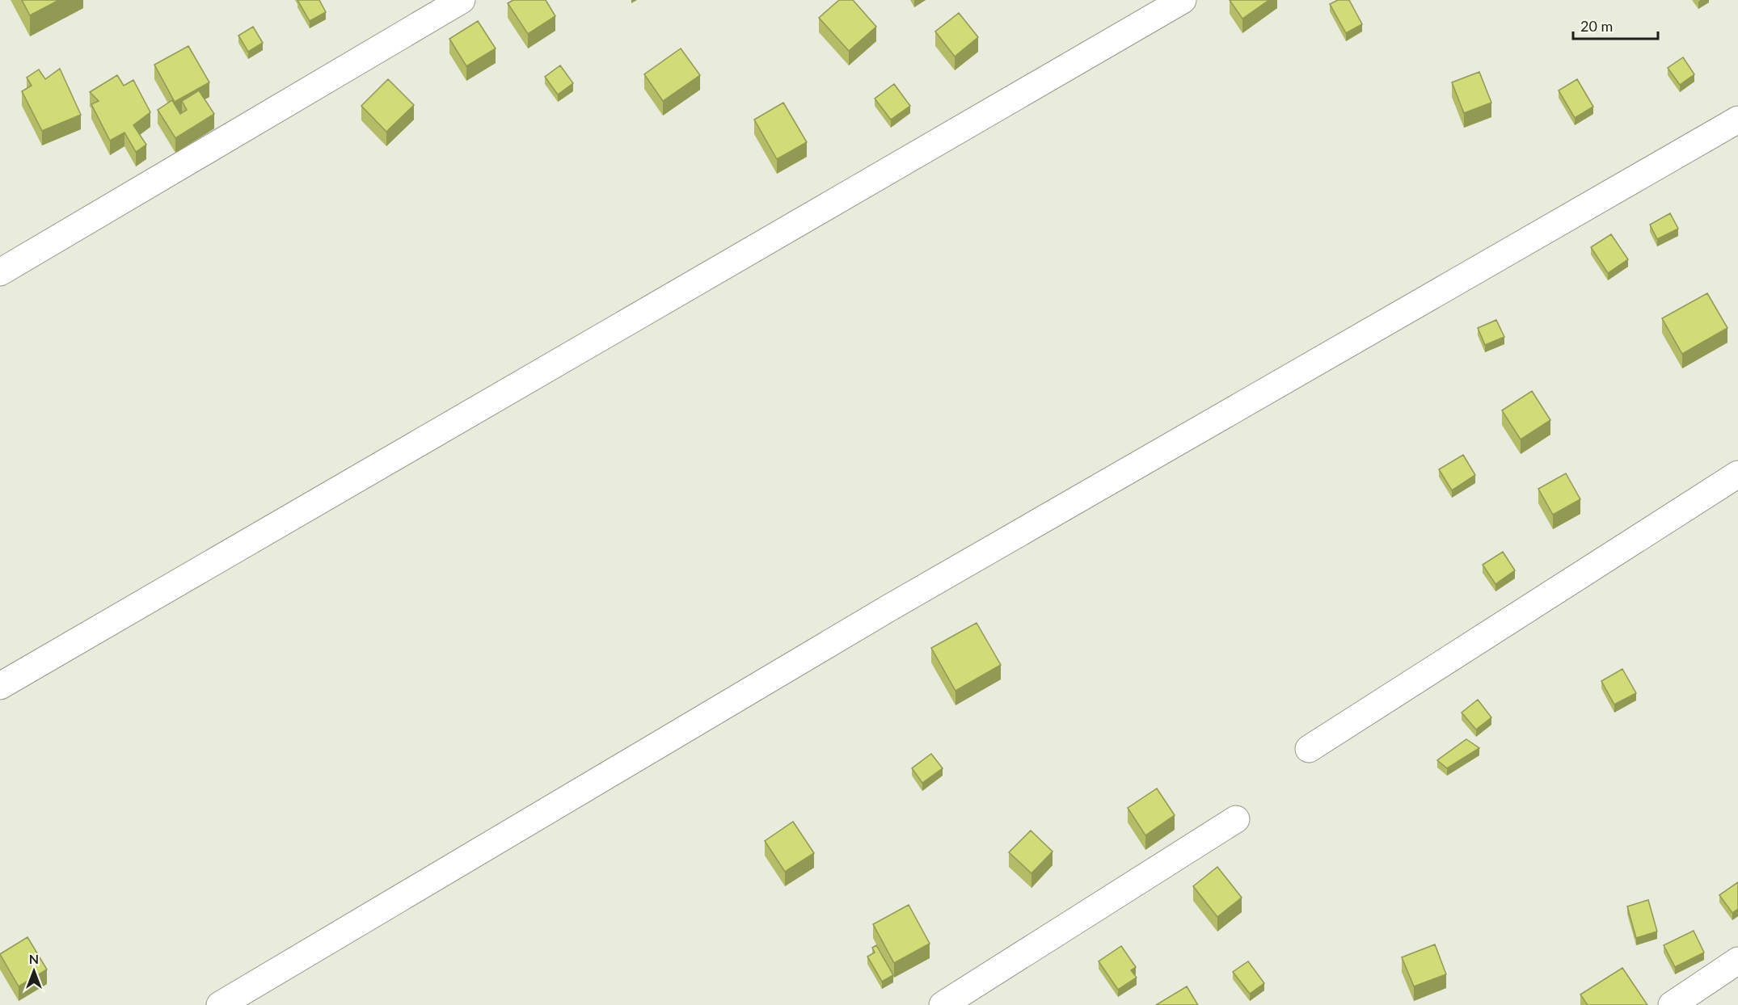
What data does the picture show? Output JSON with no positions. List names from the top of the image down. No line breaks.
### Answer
{"scale_bar":"20 m","north":"top"}
